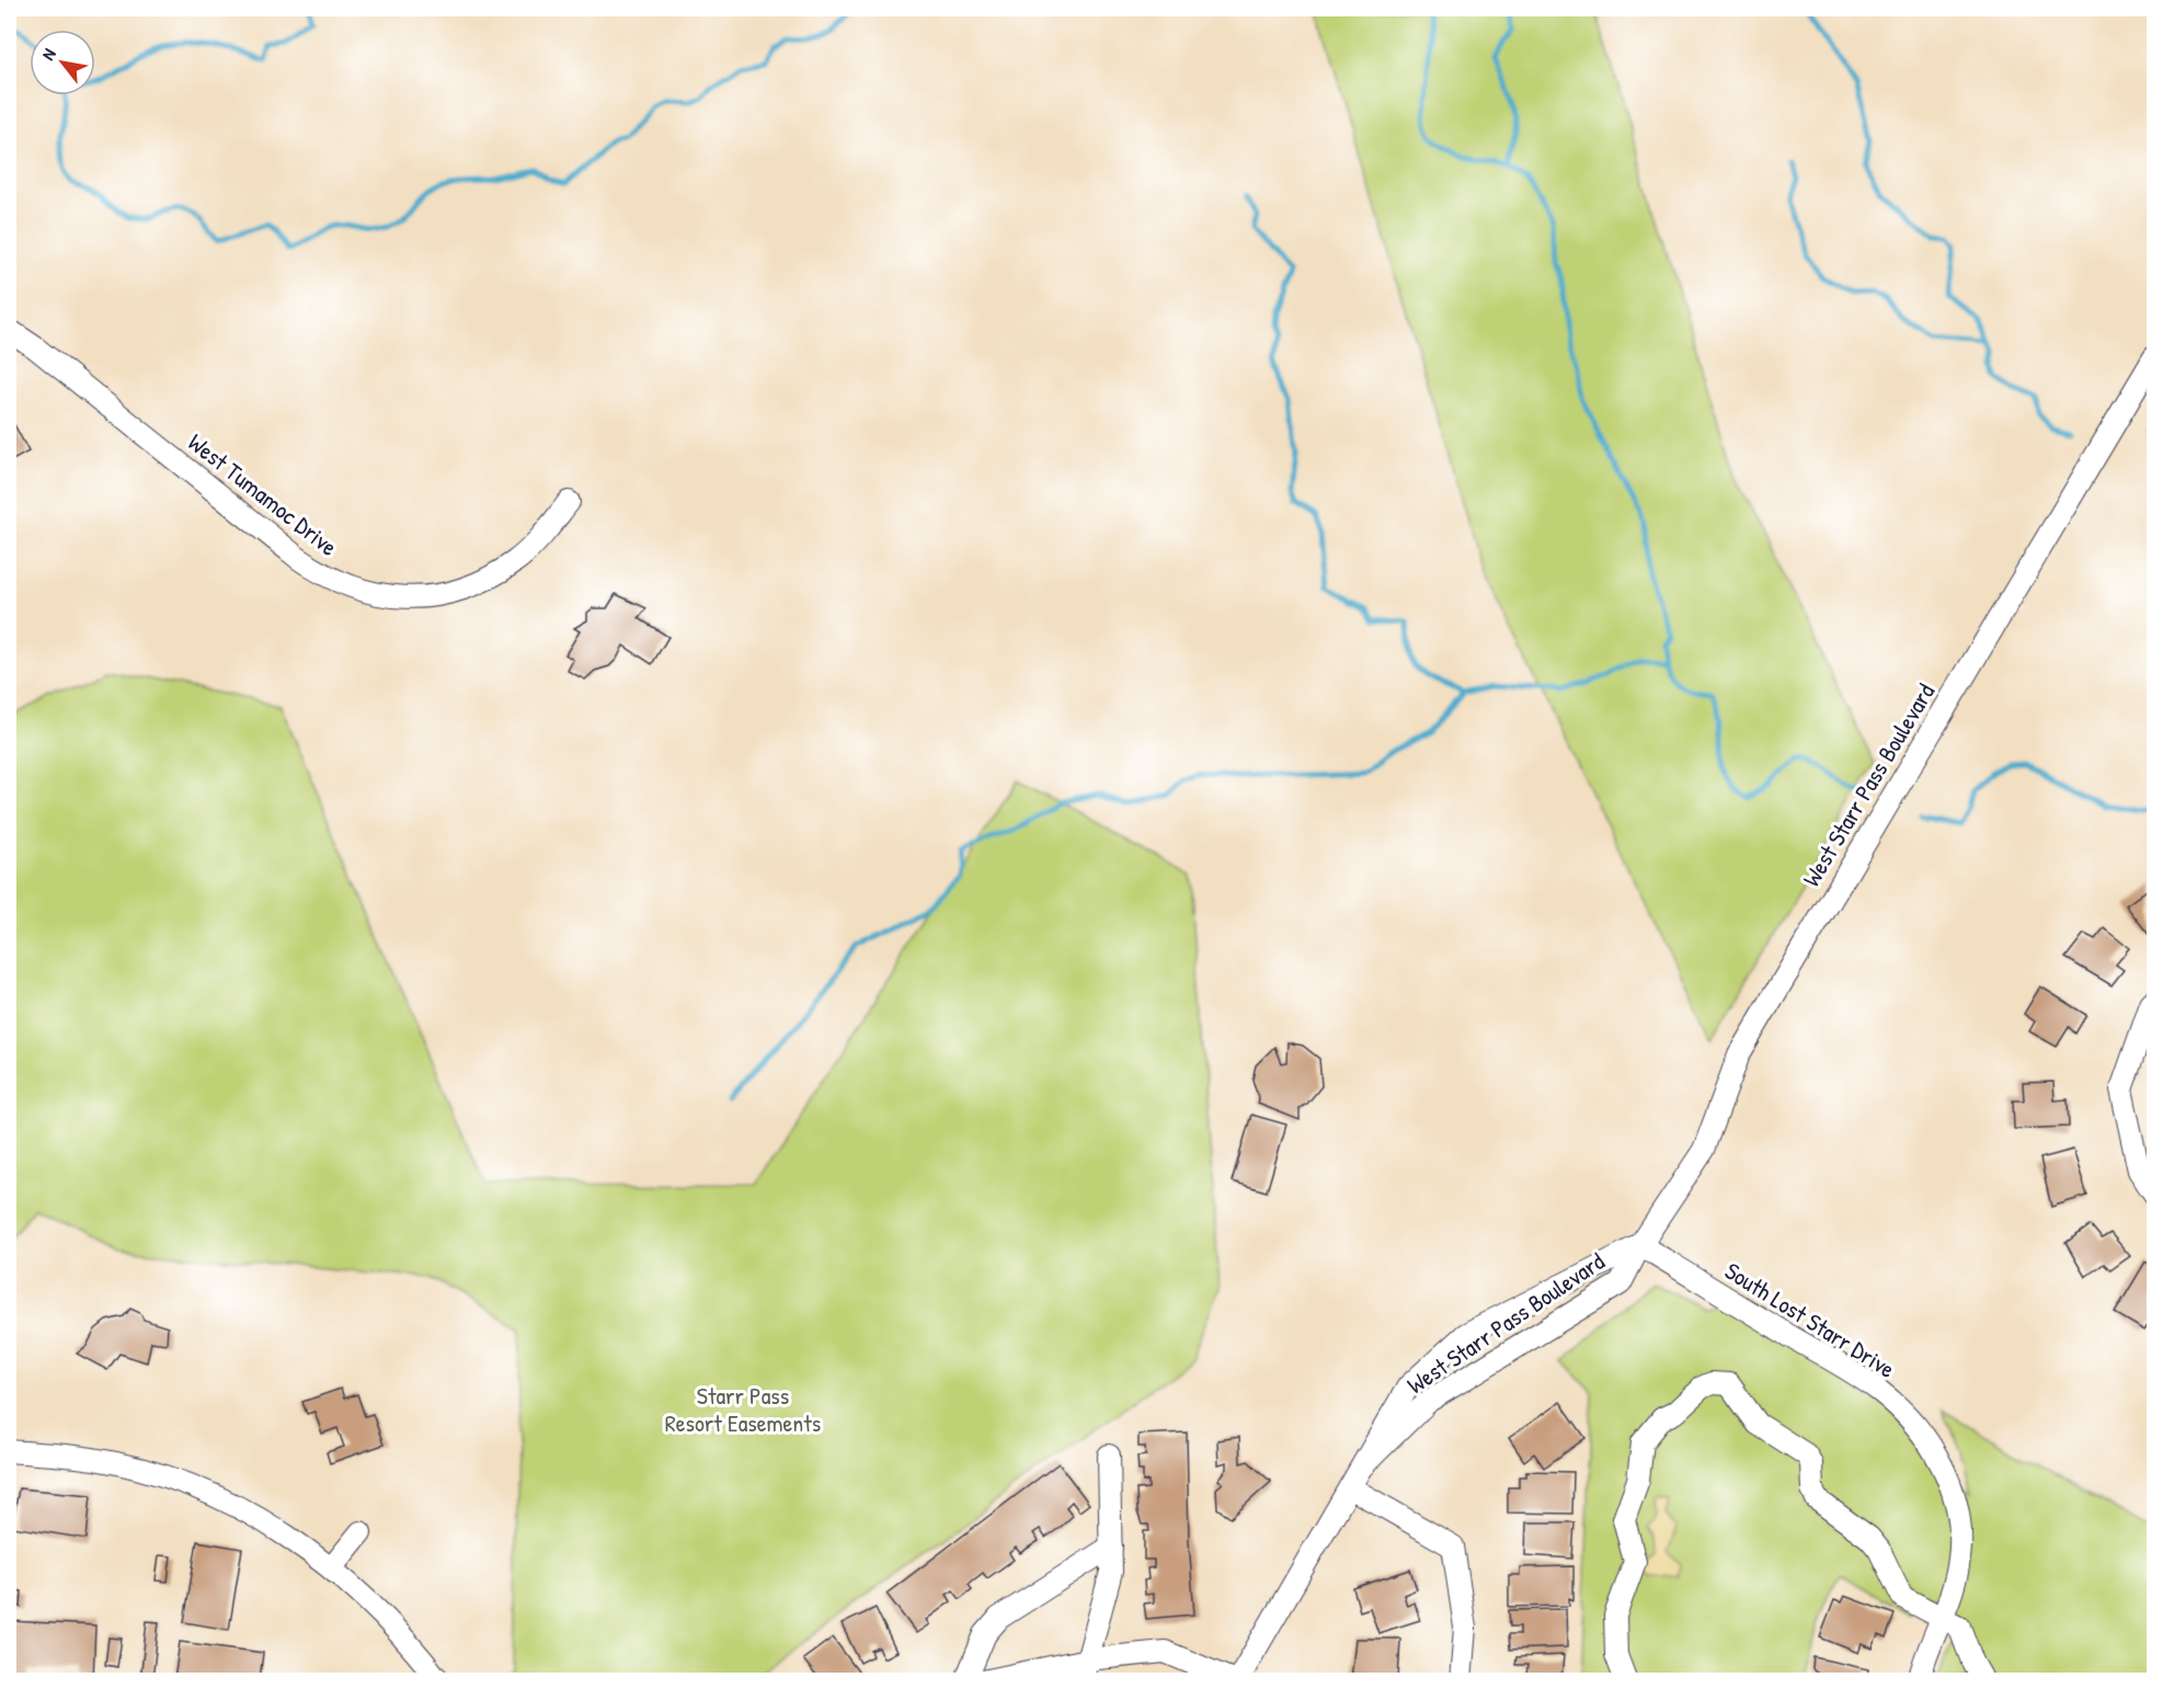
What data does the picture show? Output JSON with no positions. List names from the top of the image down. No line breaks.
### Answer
{"streets":{"street":["West Tumamoc Drive","West Starr Pass Boulevard","South Lost Starr Drive"]},"crossings":[["West Starr Pass Boulevard","South Lost Starr Drive"]],"parks":["Starr Pass Resort Easements"],"north":"top left"}
